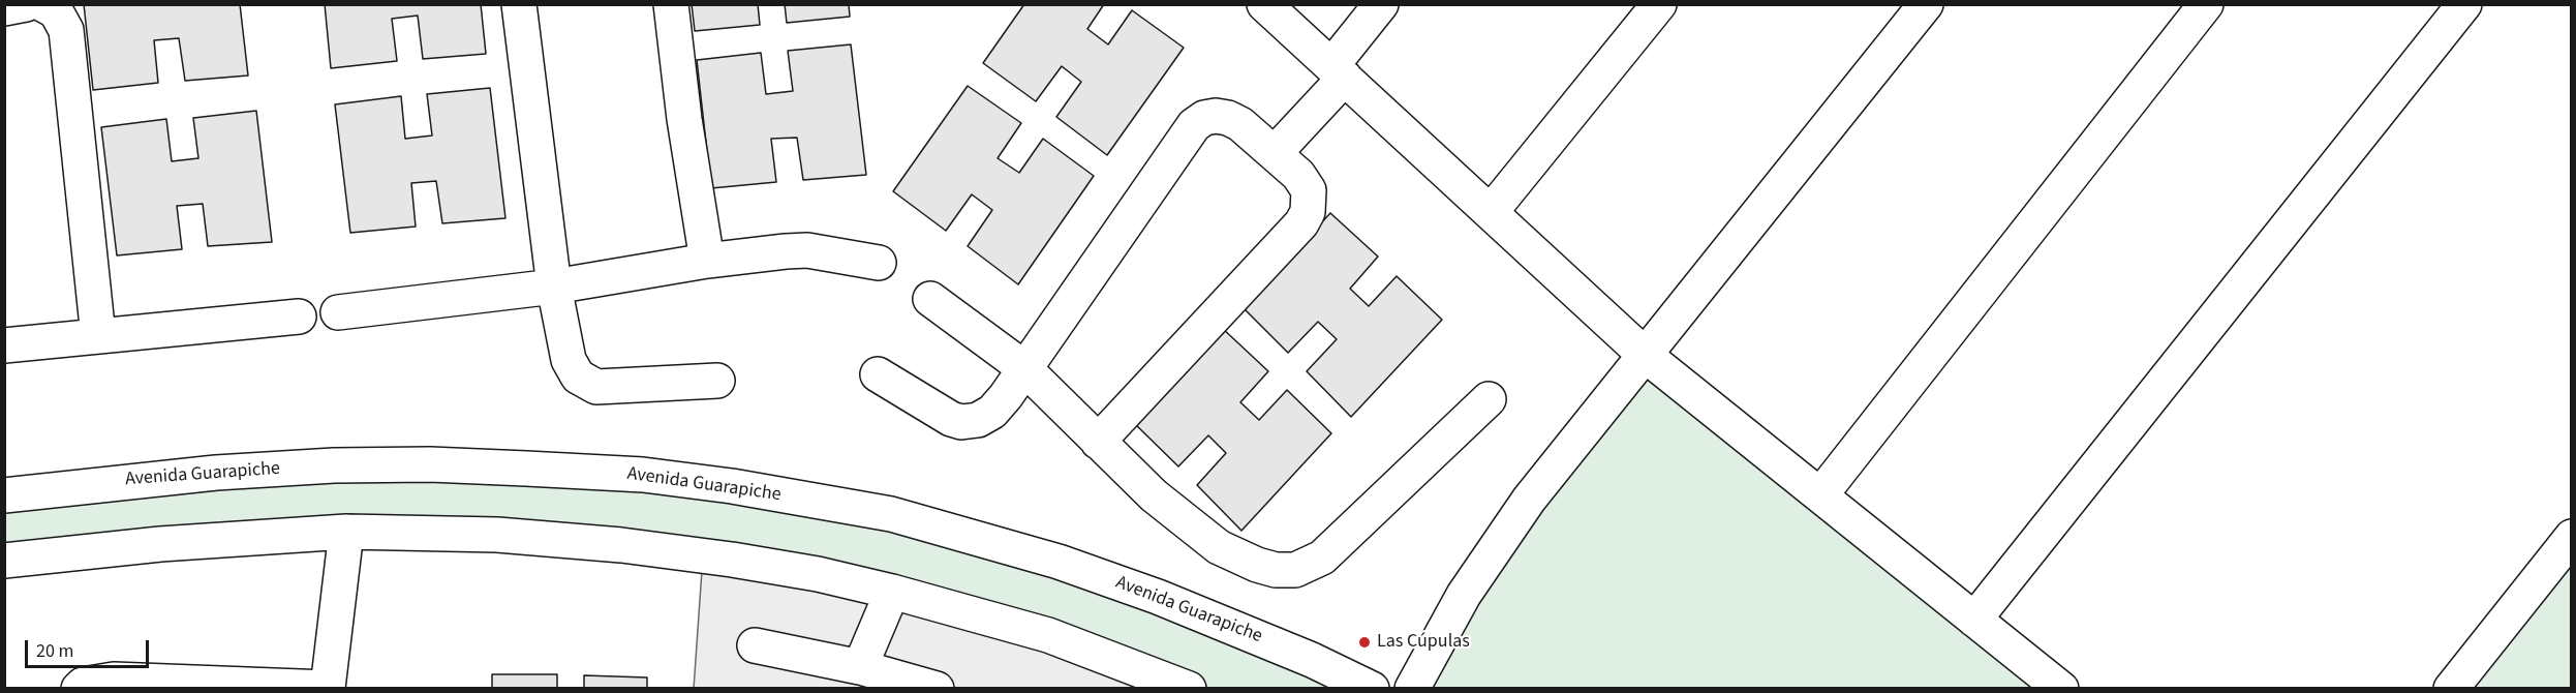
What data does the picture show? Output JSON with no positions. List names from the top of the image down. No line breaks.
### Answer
{"streets":{"street":["Avenida Guarapiche"]},"places":["Las Cúpulas"],"scale_bar":"20 m"}
